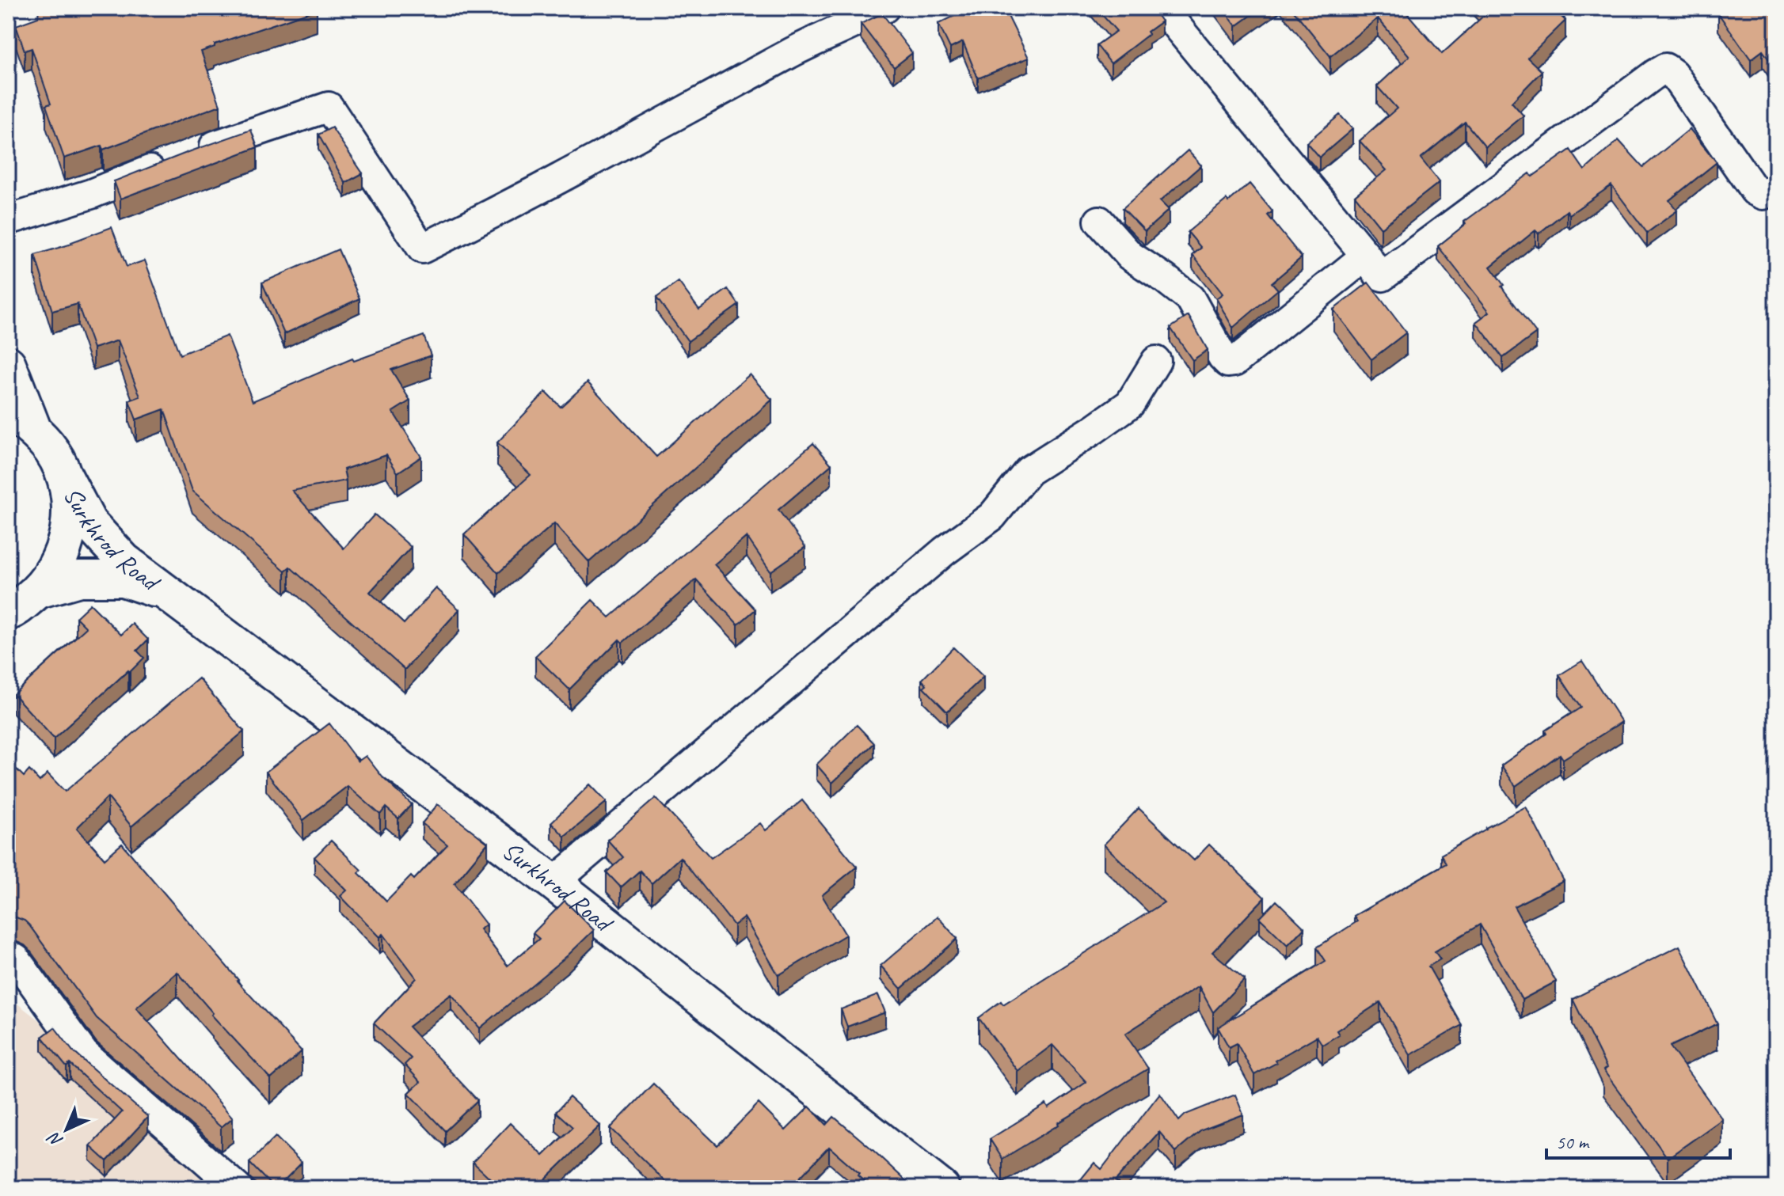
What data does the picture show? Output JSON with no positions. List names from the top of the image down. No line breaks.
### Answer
{"streets":{"main road":["Surkhrod Road"]},"scale_bar":"50 m","north":"bottom left"}
